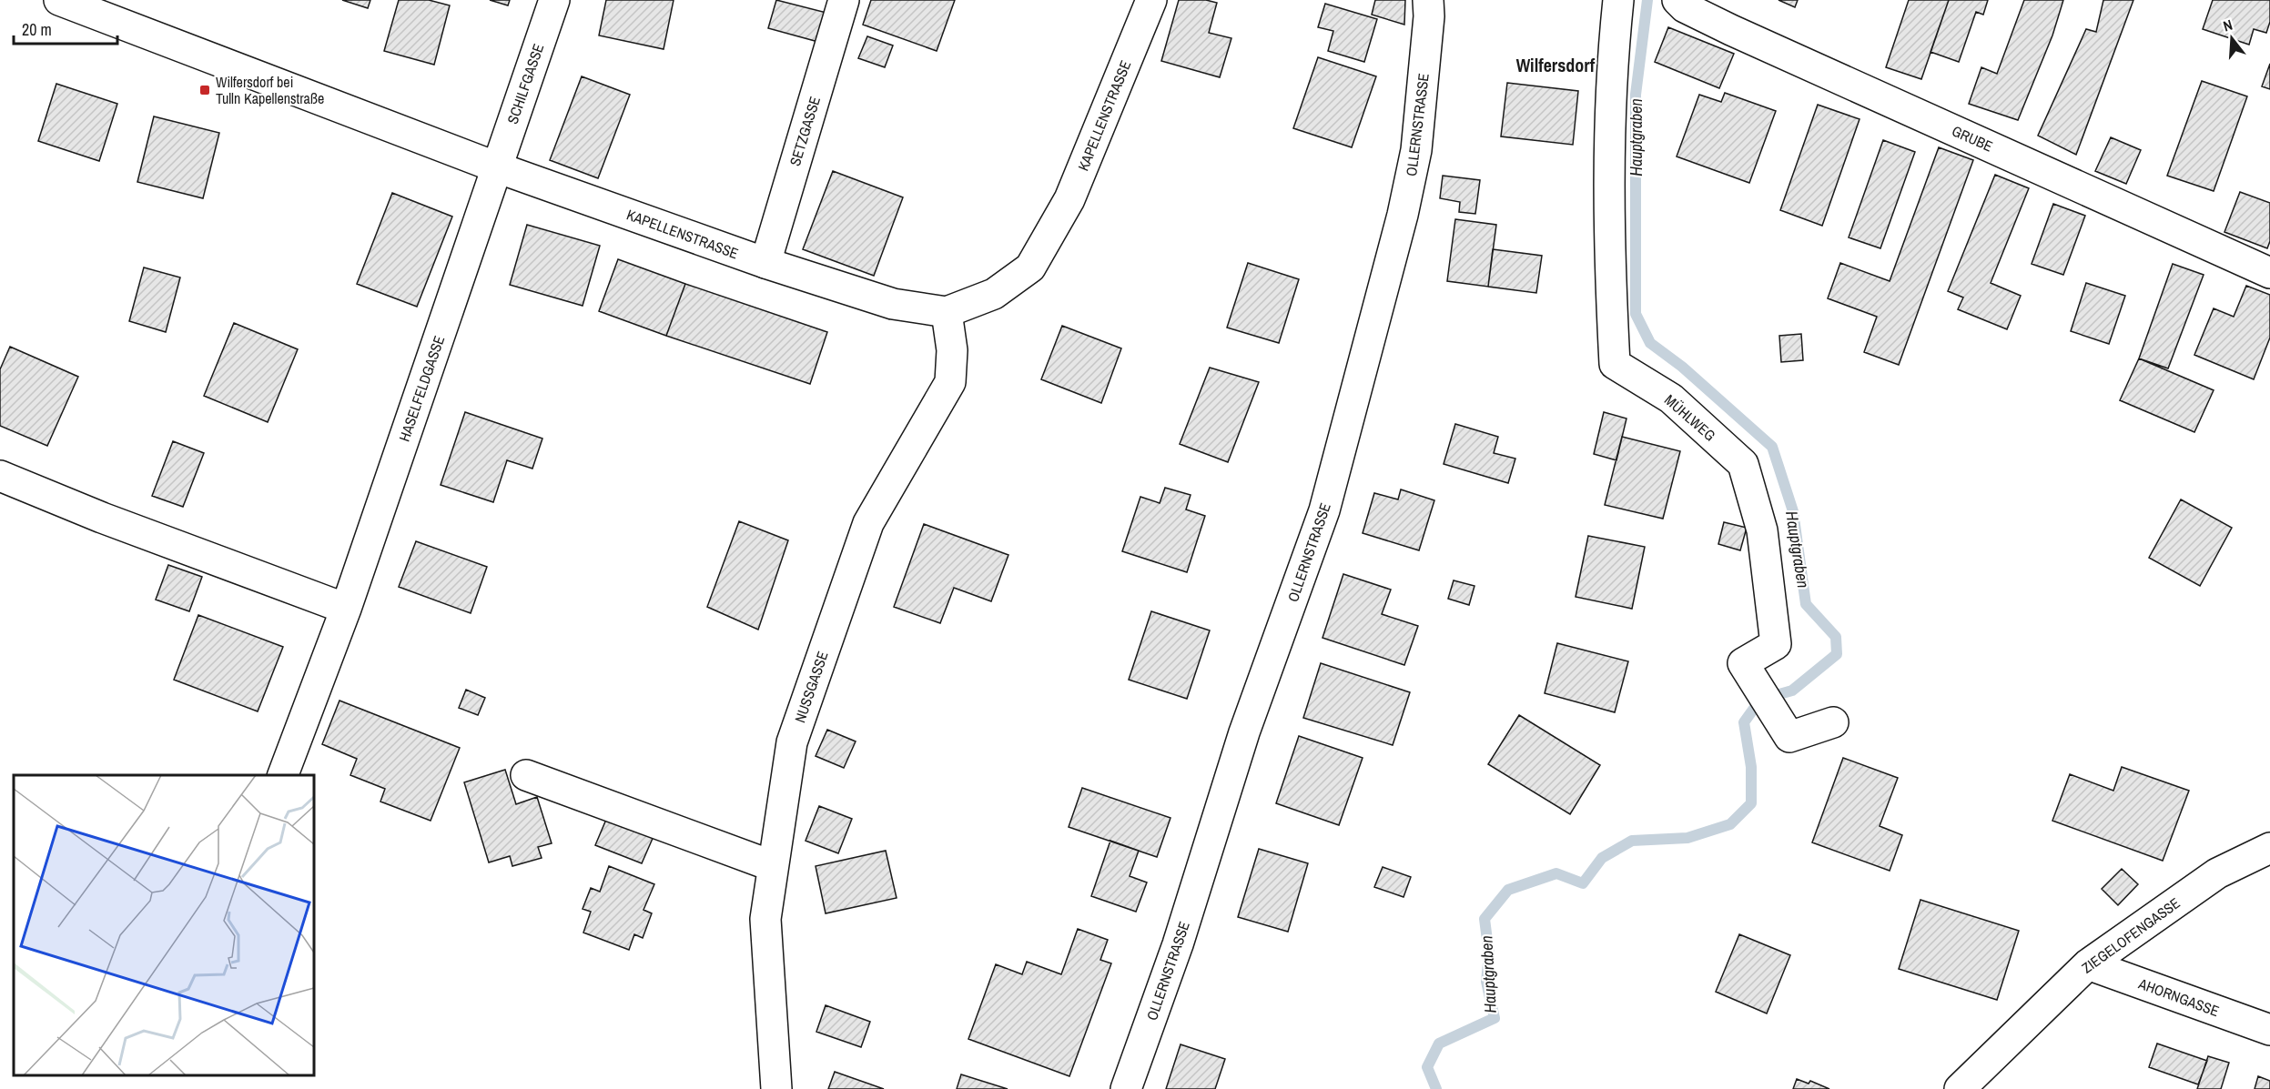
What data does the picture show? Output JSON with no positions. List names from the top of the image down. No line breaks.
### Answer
{"streets":{"street":["SCHILFGASSE","KAPELLENSTRASSE","OLLERNSTRASSE","SETZGASSE","GRUBE","HASELFELDGASSE","MÜHLWEG","NUSSGASSE","ZIEGELOFENGASSE","AHORNGASSE"]},"crossings":[["SCHILFGASSE","KAPELLENSTRASSE"],["SCHILFGASSE","HASELFELDGASSE"],["KAPELLENSTRASSE","SETZGASSE"],["KAPELLENSTRASSE","HASELFELDGASSE"],["KAPELLENSTRASSE","NUSSGASSE"],["ZIEGELOFENGASSE","AHORNGASSE"]],"districts":["Wilfersdorf"],"water":["Hauptgraben"],"places":{"transit":["Wilfersdorf bei Tulln Kapellenstraße"]},"scale_bar":"20 m","north":"top"}
